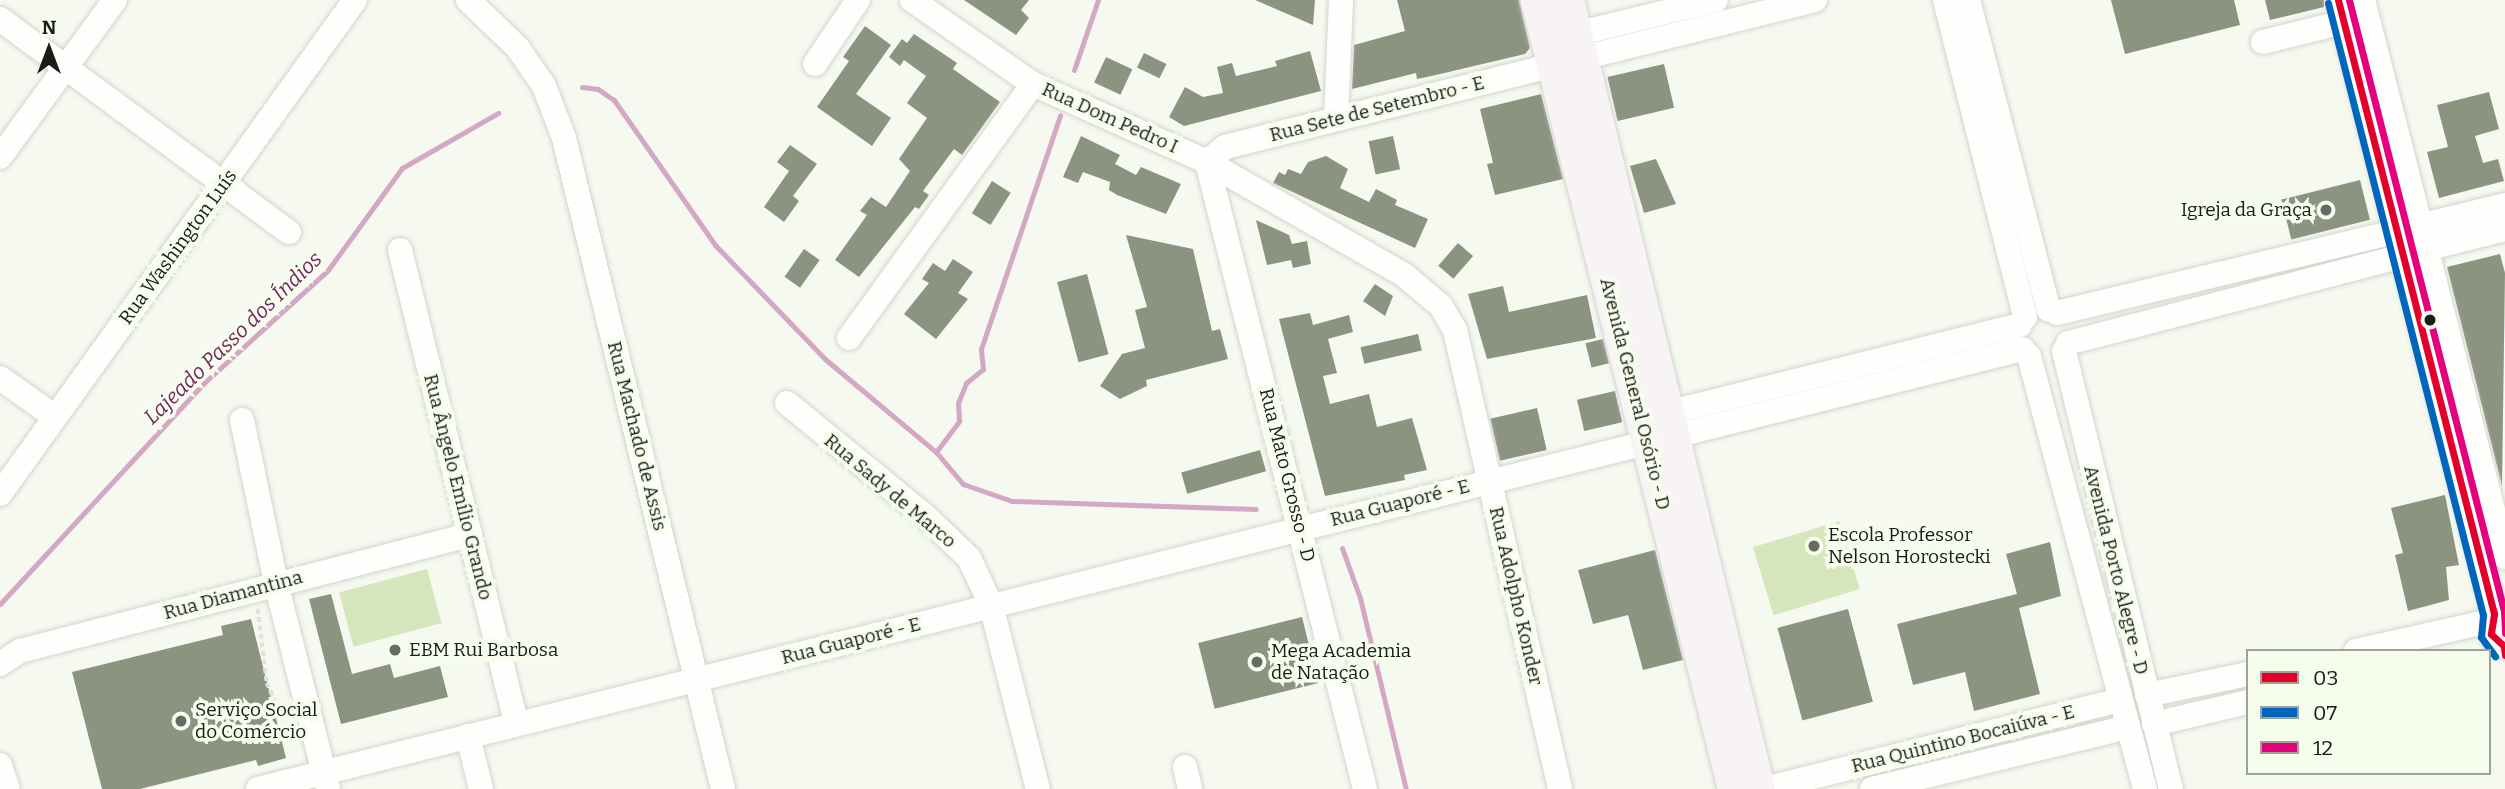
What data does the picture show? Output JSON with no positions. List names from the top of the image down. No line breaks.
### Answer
{"streets":{"main road":["Avenida General Osório - D"],"street":["Rua Sete de Setembro - E","Rua Dom Pedro I","Rua Washington Luís","Rua Machado de Assis","Rua Mato Grosso - D","Rua Ângelo Emílio Grando","Rua Sady de Marco","Rua Guaporé - E","Avenida Porto Alegre - D","Rua Diamantina","Rua Adolpho Konder","Rua Quintino Bocaiúva - E"]},"crossings":[["Rua Sete de Setembro - E","Rua Dom Pedro I"],["Rua Sete de Setembro - E","Avenida General Osório - D"],["Rua Sete de Setembro - E","Rua Mato Grosso - D"],["Rua Sete de Setembro - E","Rua Adolpho Konder"],["Rua Dom Pedro I","Rua Mato Grosso - D"],["Rua Dom Pedro I","Rua Adolpho Konder"],["Avenida General Osório - D","Rua Guaporé - E"],["Rua Machado de Assis","Rua Guaporé - E"],["Rua Mato Grosso - D","Rua Guaporé - E"],["Rua Mato Grosso - D","Rua Adolpho Konder"],["Rua Ângelo Emílio Grando","Rua Guaporé - E"],["Rua Ângelo Emílio Grando","Rua Diamantina"],["Rua Sady de Marco","Rua Guaporé - E"],["Rua Guaporé - E","Avenida Porto Alegre - D"],["Rua Guaporé - E","Rua Adolpho Konder"],["Avenida Porto Alegre - D","Rua Quintino Bocaiúva - E"]],"water":["Lajeado Passo dos Índios"],"places":["Igreja da Graça","Escola Professor Nelson Horostecki","EBM Rui Barbosa","Mega Academia de Natação","Serviço Social do Comércio"],"lines":["transit line 03","transit line 12","transit line 07"],"legend":["03","07","12"],"north":"top"}
